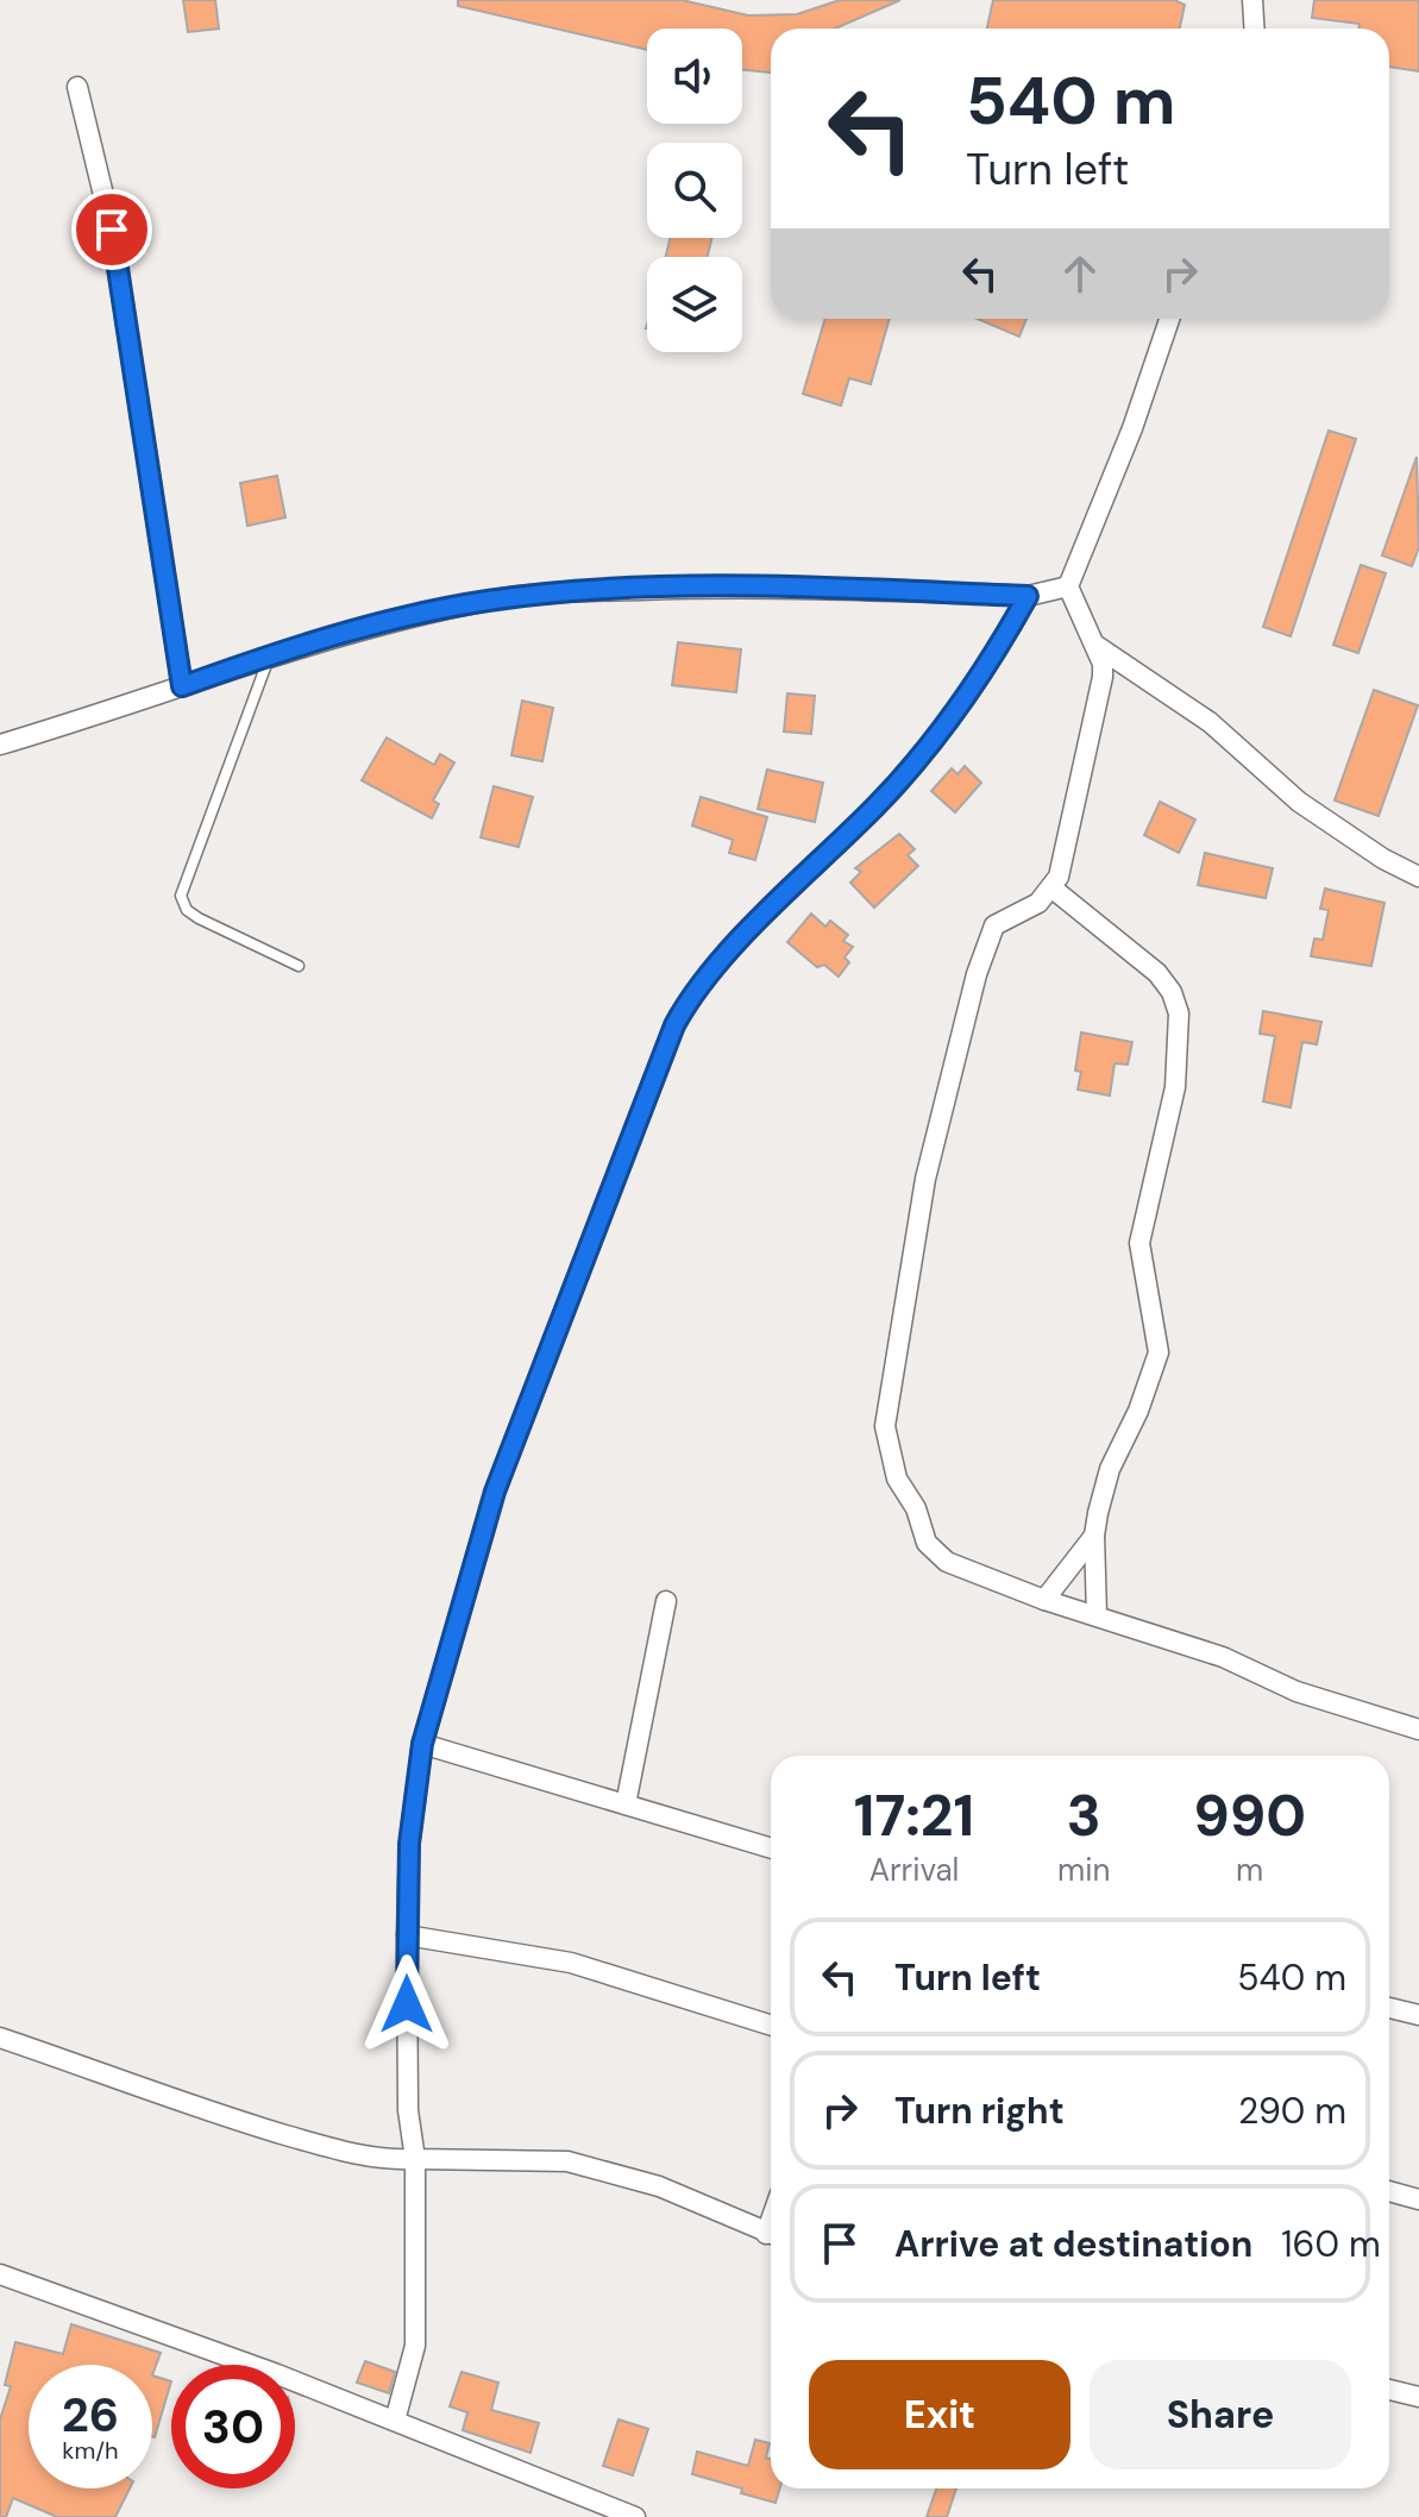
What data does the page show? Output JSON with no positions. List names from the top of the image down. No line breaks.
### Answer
{"page":{"turn":["540 m","Turn left"],"eta":["17:21","Arrival","3","min","990","m"],"list":[{"name":"Turn left","value":"540 m"},{"name":"Turn right","value":"290 m"},{"name":"Arrive at destination","value":"160 m"}],"buttons":["Exit","Share"],"speed":"26 km/h","limit":"30"}}
